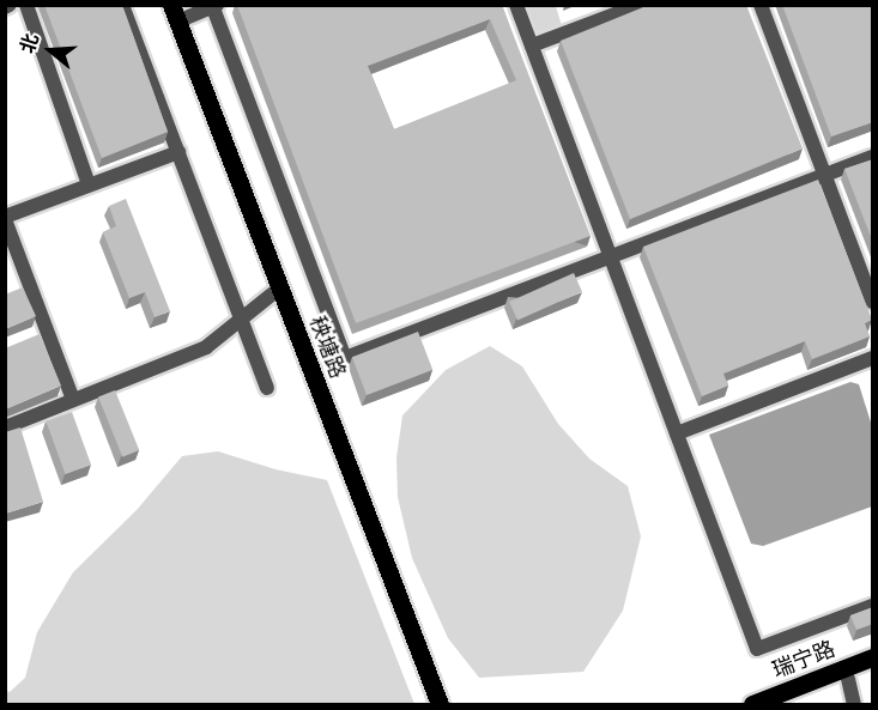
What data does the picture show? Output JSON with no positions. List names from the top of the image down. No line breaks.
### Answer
{"streets":{"main road":["秧塘路","瑞宁路"]},"north":"left"}
